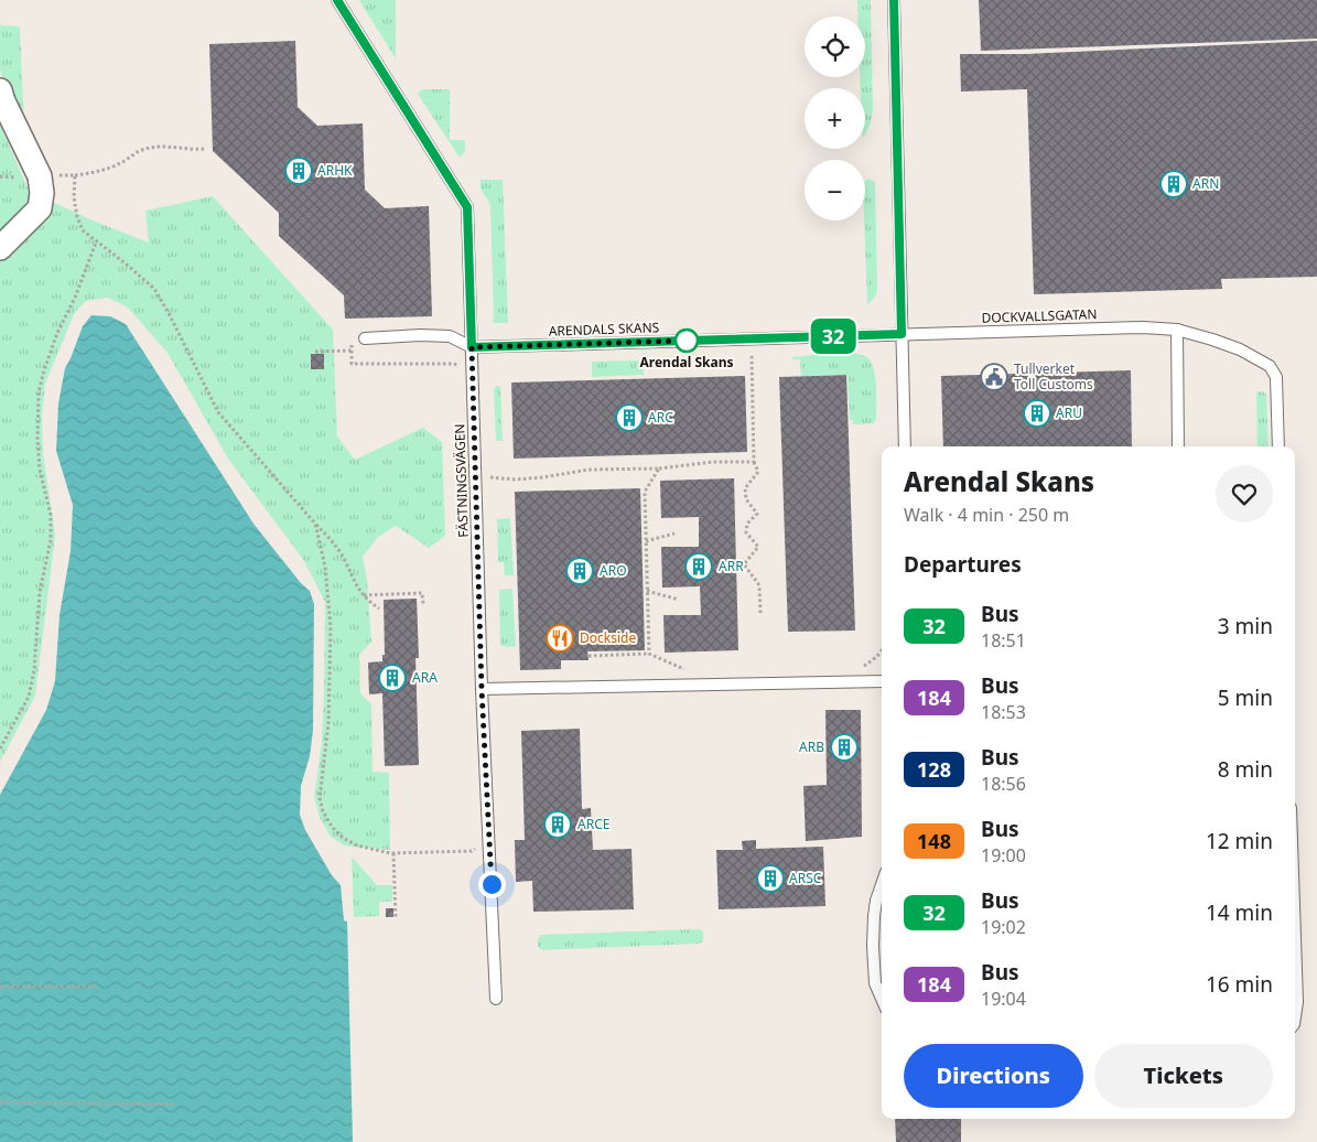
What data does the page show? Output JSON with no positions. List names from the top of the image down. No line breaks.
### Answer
{"streets":{"lane":["DOCKVALLSGATAN","ARENDALS SKANS","FÄSTNINGSVÄGEN"]},"crossings":[["DOCKVALLSGATAN","ARENDALS SKANS"],["ARENDALS SKANS","FÄSTNINGSVÄGEN"]],"places":{"building":["ARHK","ARN","ARU","ARC","ARR","ARO","ARA","ARB","ARCE","ARSC"],"other":["Arendal Skans"],"public building":["Tullverket Toll Customs"],"restaurant":["Dockside"]},"lines":["bus line 32"],"page":{"on_map":"32","map_buttons":["+","−"],"heading":[["Arendal Skans","Walk · 4 min · 250 m"],"Departures"],"list":[{"mark":"32","name":"Bus","note":"18:51","value":"3 min"},{"mark":"184","name":"Bus","note":"18:53","value":"5 min"},{"mark":"128","name":"Bus","note":"18:56","value":"8 min"},{"mark":"148","name":"Bus","note":"19:00","value":"12 min"},{"mark":"32","name":"Bus","note":"19:02","value":"14 min"},{"mark":"184","name":"Bus","note":"19:04","value":"16 min"}],"buttons":["Directions","Tickets"]}}
